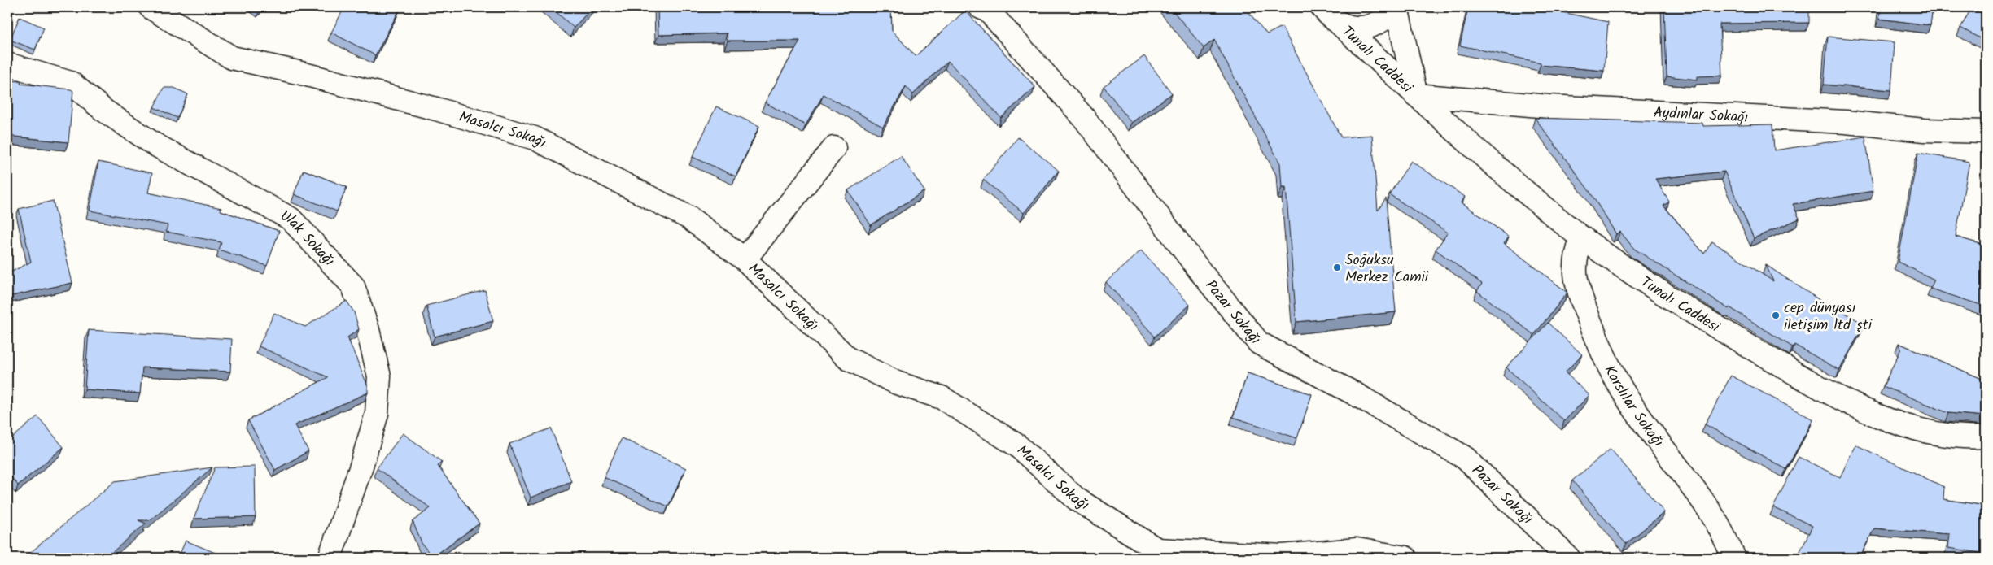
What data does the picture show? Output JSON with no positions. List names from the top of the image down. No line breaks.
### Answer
{"streets":{"street":["Tunalı Caddesi","Aydınlar Sokağı","Masalcı Sokağı","Ulak Sokağı","Pazar Sokağı","Karslılar Sokağı"]},"crossings":[["Tunalı Caddesi","Aydınlar Sokağı"],["Tunalı Caddesi","Karslılar Sokağı"]],"places":["Soğuksu Merkez Camii","cep dünyası iletişim ltd şti"]}
